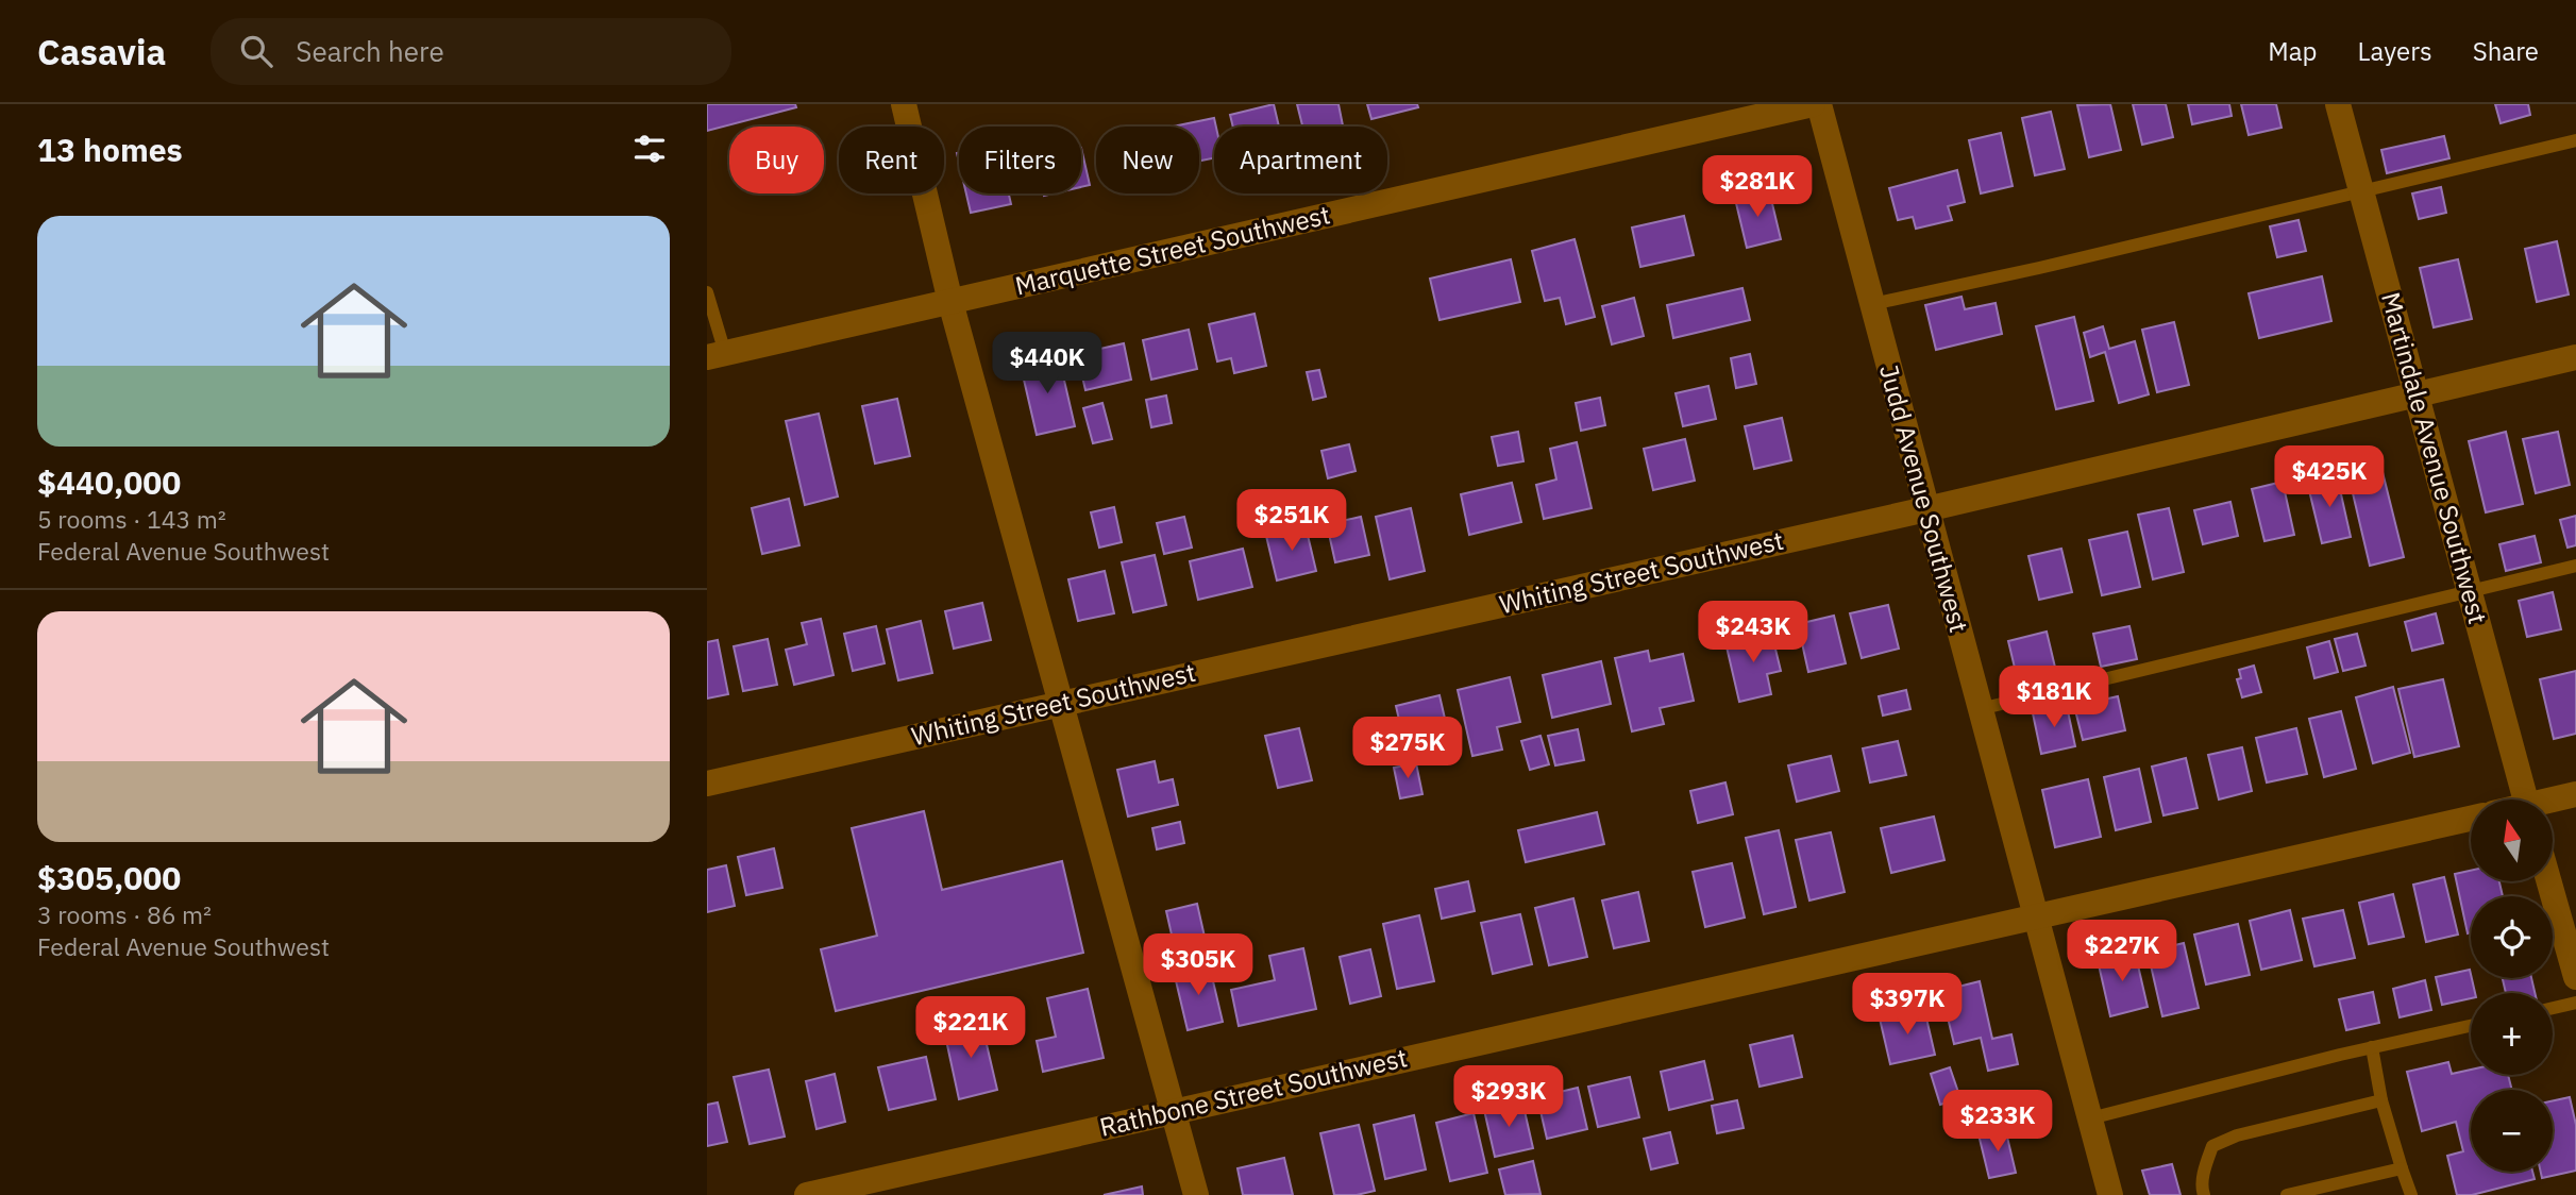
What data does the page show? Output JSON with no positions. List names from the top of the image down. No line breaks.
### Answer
{"streets":{"street":["Marquette Street Southwest","Martindale Avenue Southwest","Judd Avenue Southwest","Whiting Street Southwest","Rathbone Street Southwest"]},"crossings":[["Martindale Avenue Southwest","Whiting Street Southwest"],["Judd Avenue Southwest","Whiting Street Southwest"],["Judd Avenue Southwest","Rathbone Street Southwest"]],"north":"top","page":{"header":"Casavia","search":"Search here","nav":["Map","Layers","Share"],"heading":"13 homes","chip":["Buy","Rent","Filters","New","Apartment"],"price":["$281K","$440K","$425K","$251K","$243K","$181K","$275K","$227K","$305K","$397K","$221K","$293K","$233K"],"list":[{"name":"$440,000","note":"5 rooms · 143 m² · Federal Avenue Southwest"},{"name":"$305,000","note":"3 rooms · 86 m² · Federal Avenue Southwest"}],"map_buttons":["+","−"]}}
